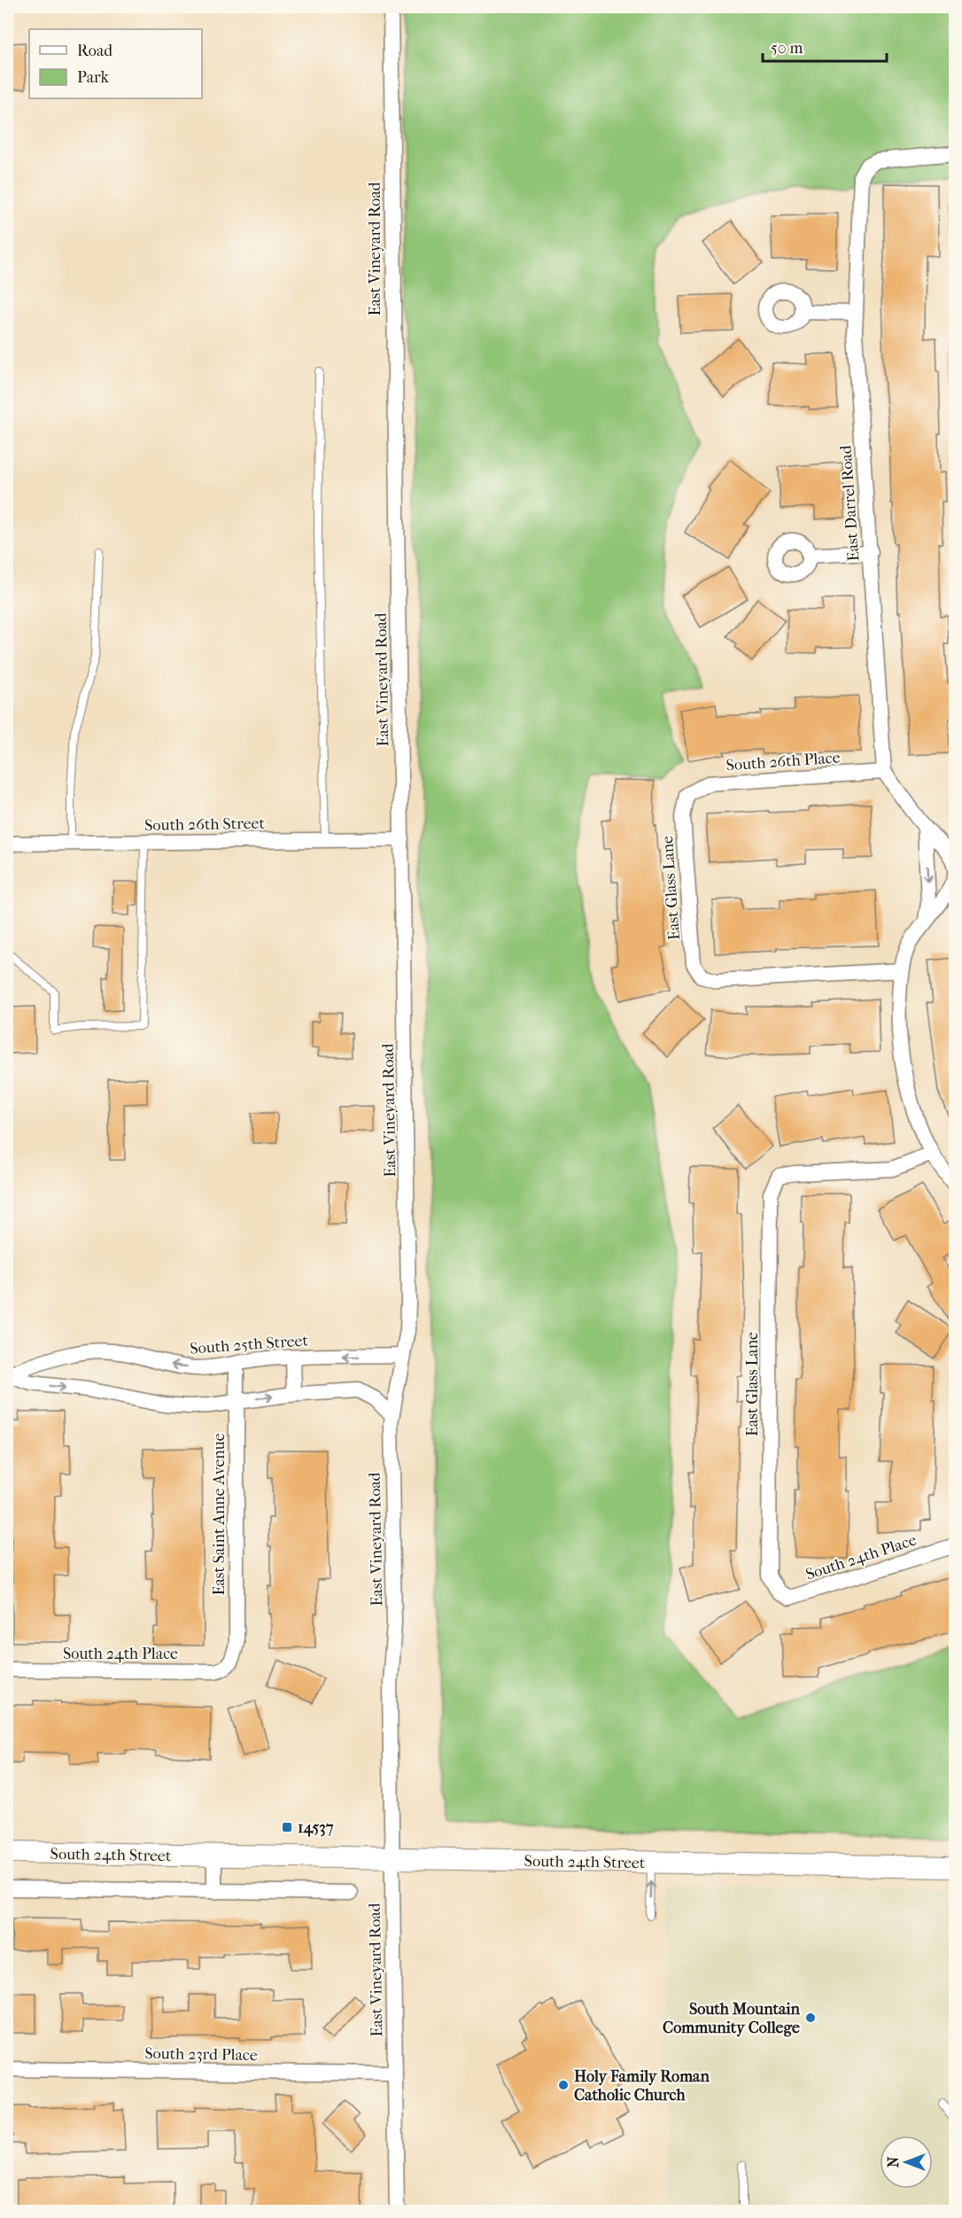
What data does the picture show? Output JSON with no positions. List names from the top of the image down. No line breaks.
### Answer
{"streets":{"main road":["South 24th Street"],"street":["East Vineyard Road","East Darrel Road","South 26th Place","South 26th Street","East Glass Lane","South 25th Street","East Saint Anne Avenue","South 24th Place","South 23rd Place"]},"crossings":[["East Vineyard Road","South 26th Street"],["East Vineyard Road","South 25th Street"],["East Vineyard Road","South 24th Street"],["East Vineyard Road","South 23rd Place"],["East Darrel Road","South 26th Place"],["South 26th Place","East Glass Lane"],["East Glass Lane","South 24th Place"],["South 25th Street","East Saint Anne Avenue"],["East Saint Anne Avenue","South 24th Place"]],"places":{"transit":["14537"],"other":["South Mountain Community College","Holy Family Roman Catholic Church"]},"legend":["Road","Park"],"scale_bar":"50 m","north":"left"}
